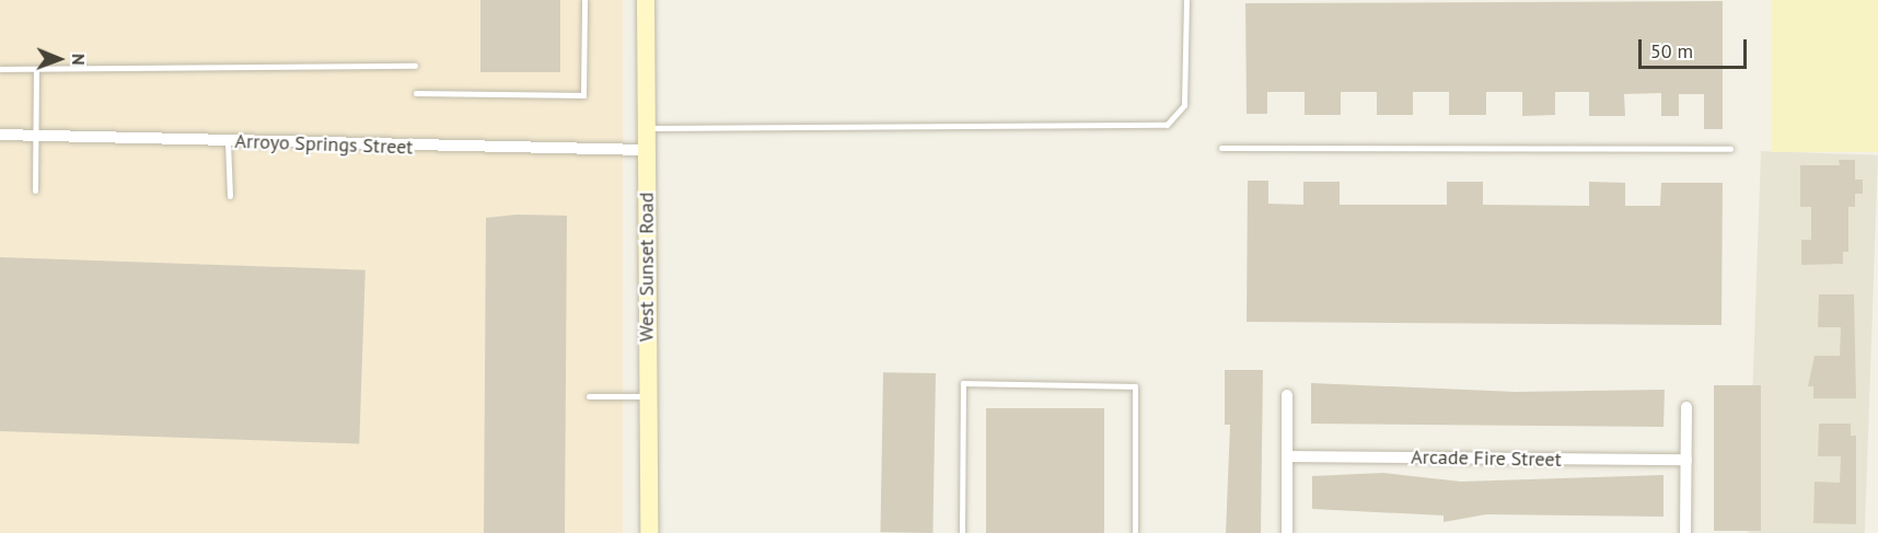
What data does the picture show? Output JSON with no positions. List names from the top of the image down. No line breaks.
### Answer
{"streets":{"main road":["West Sunset Road"],"street":["Arroyo Springs Street","Arcade Fire Street"]},"crossings":[["Arroyo Springs Street","West Sunset Road"]],"scale_bar":"50 m","north":"right"}
